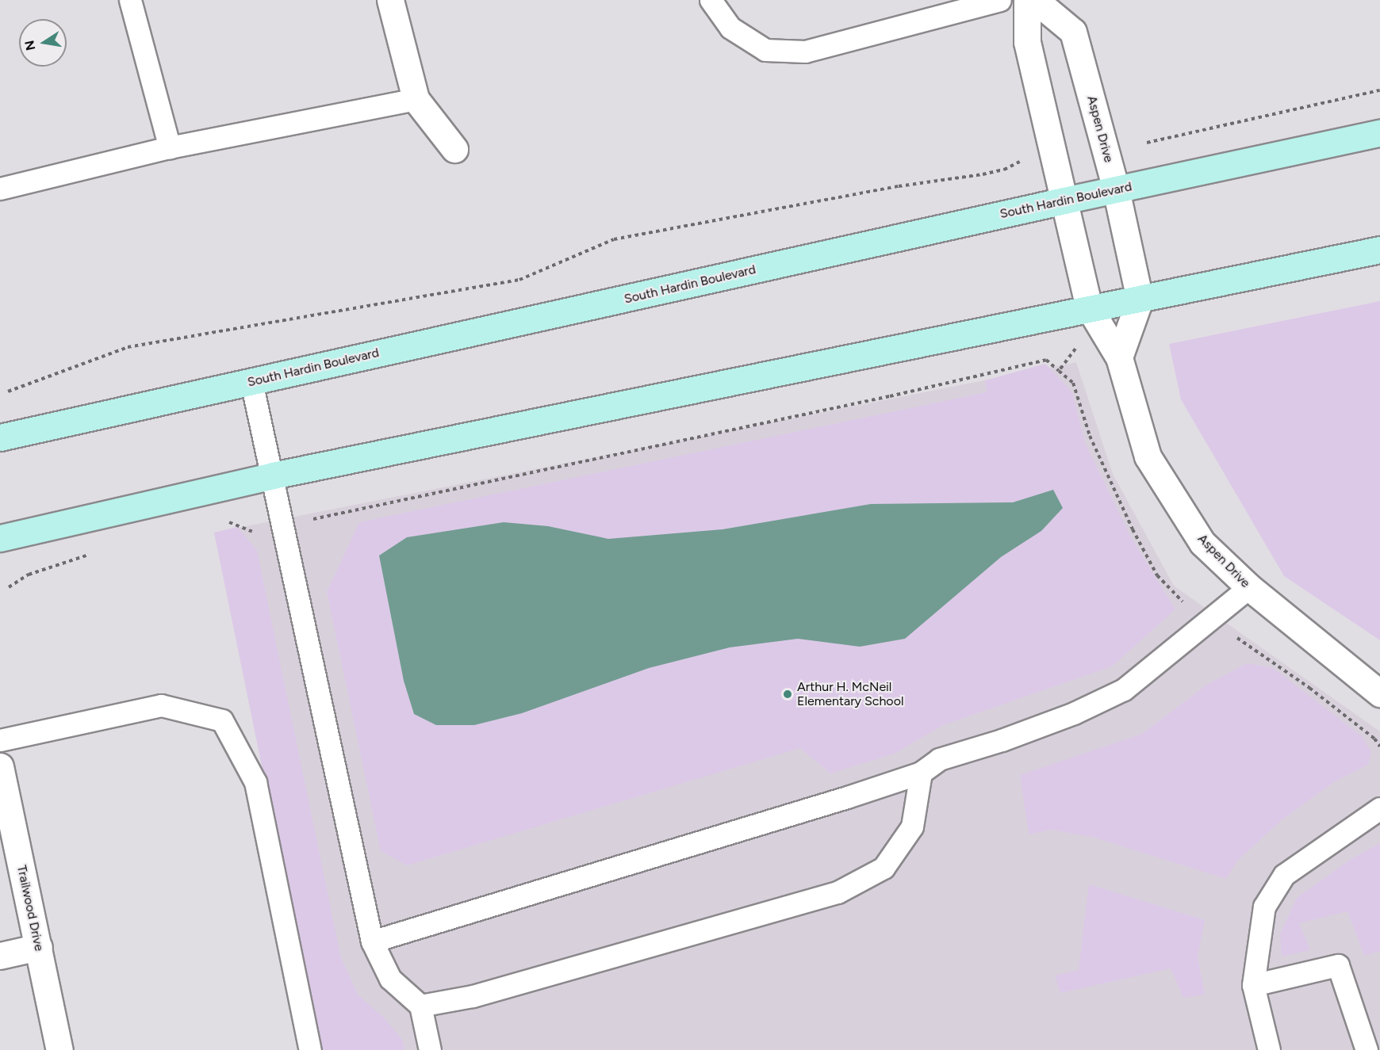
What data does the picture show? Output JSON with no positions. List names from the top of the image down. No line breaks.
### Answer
{"streets":{"main road":["South Hardin Boulevard"],"street":["Aspen Drive","Trailwood Drive"]},"crossings":[["Aspen Drive","South Hardin Boulevard"]],"places":["Arthur H. McNeil Elementary School"],"north":"left"}
